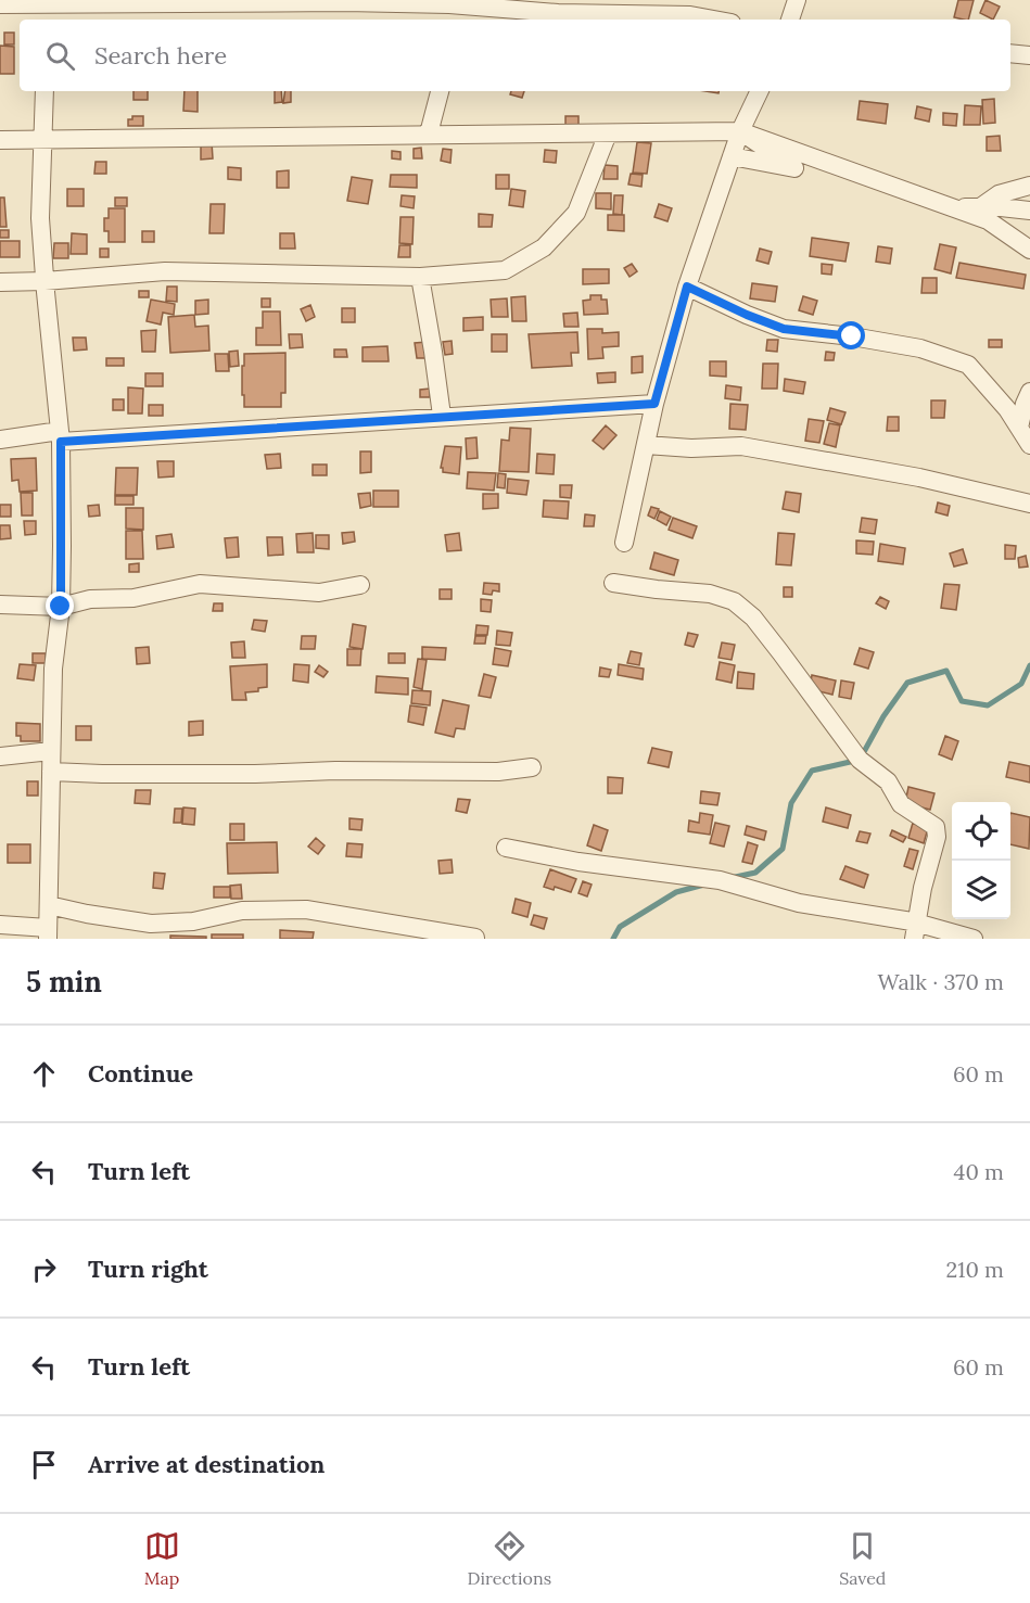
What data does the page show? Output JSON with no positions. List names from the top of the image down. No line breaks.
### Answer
{"page":{"search":"Search here","heading":["5 min","Walk · 370 m"],"list":[["Continue","60 m"],["Turn left","40 m"],["Turn right","210 m"],["Turn left","60 m"],"Arrive at destination"],"nav":["Map","Directions","Saved"]}}
